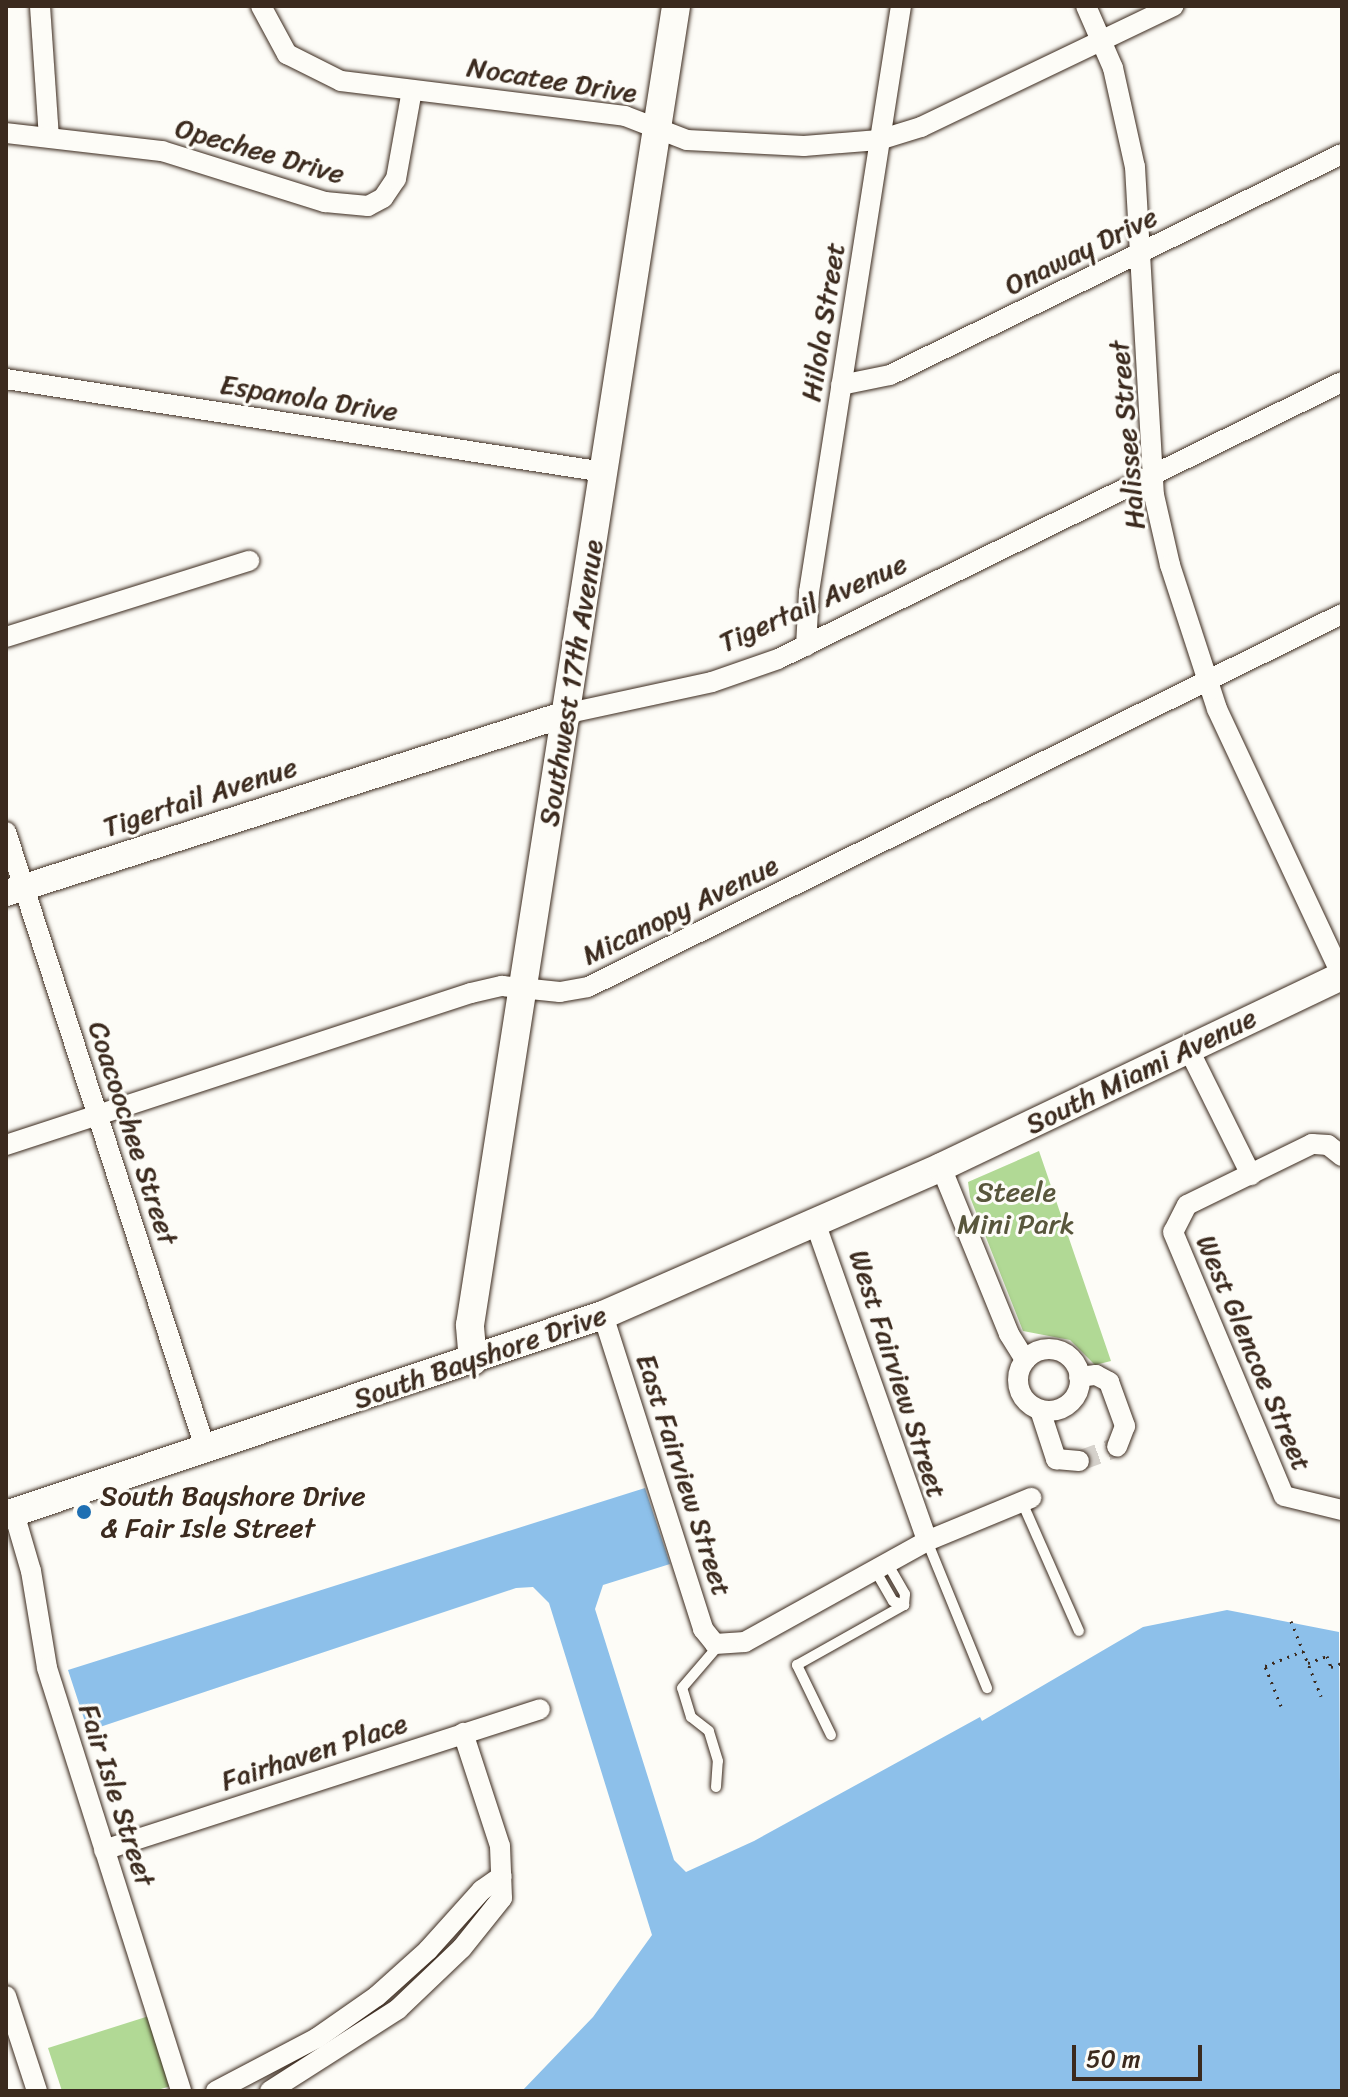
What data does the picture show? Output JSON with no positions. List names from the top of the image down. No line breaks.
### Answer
{"streets":{"main road":["Southwest 17th Avenue","South Miami Avenue","South Bayshore Drive"],"street":["Nocatee Drive","Opechee Drive","Onaway Drive","Hilola Street","Espanola Drive","Halissee Street","Tigertail Avenue","Micanopy Avenue","Coacoochee Street","West Glencoe Street","West Fairview Street","East Fairview Street","Fairhaven Place","Fair Isle Street"]},"crossings":[["Nocatee Drive","Opechee Drive"],["Nocatee Drive","Hilola Street"],["Nocatee Drive","Halissee Street"],["Nocatee Drive","Southwest 17th Avenue"],["Onaway Drive","Hilola Street"],["Onaway Drive","Halissee Street"],["Hilola Street","Tigertail Avenue"],["Espanola Drive","Southwest 17th Avenue"],["Halissee Street","Tigertail Avenue"],["Halissee Street","Micanopy Avenue"],["Halissee Street","South Miami Avenue"],["Tigertail Avenue","Southwest 17th Avenue"],["Tigertail Avenue","Coacoochee Street"],["Southwest 17th Avenue","Micanopy Avenue"],["Southwest 17th Avenue","South Bayshore Drive"],["Micanopy Avenue","Coacoochee Street"],["South Miami Avenue","South Bayshore Drive"],["Coacoochee Street","South Bayshore Drive"],["South Bayshore Drive","West Fairview Street"],["South Bayshore Drive","East Fairview Street"],["South Bayshore Drive","Fair Isle Street"],["Fairhaven Place","Fair Isle Street"]],"parks":["Steele Mini Park"],"places":["South Bayshore Drive & Fair Isle Street"],"scale_bar":"50 m"}
